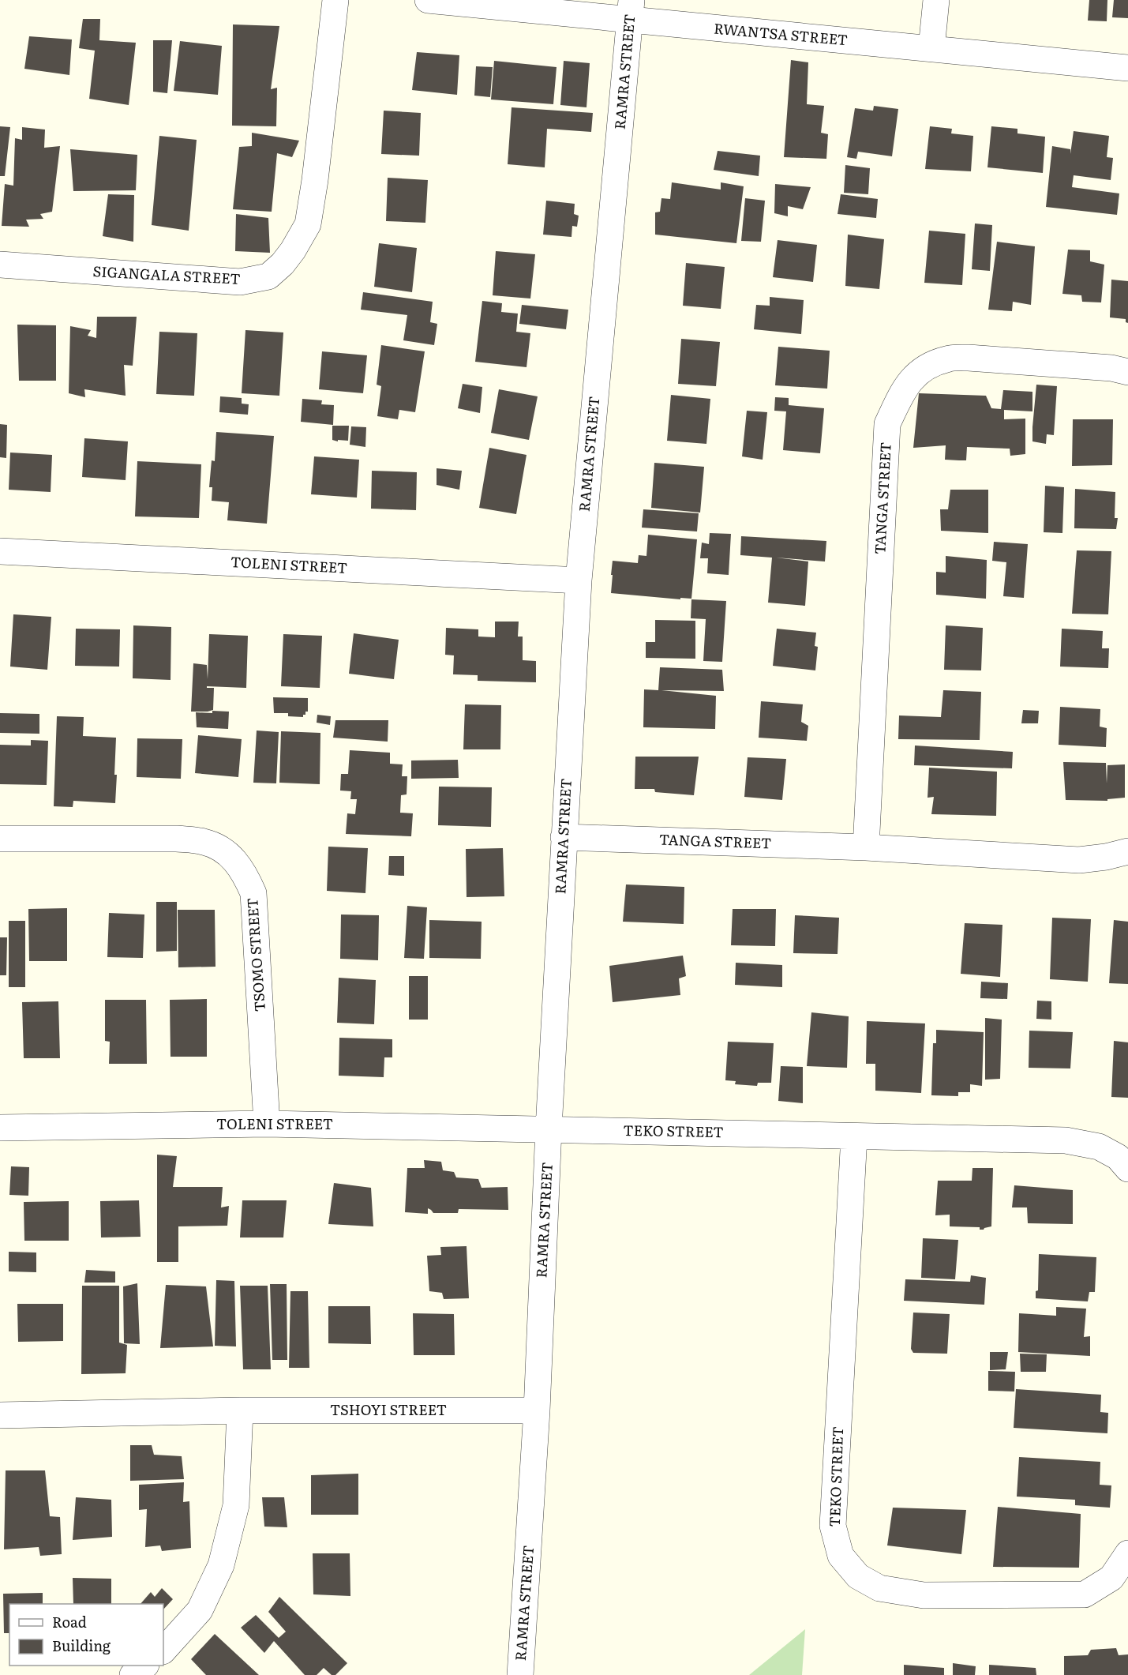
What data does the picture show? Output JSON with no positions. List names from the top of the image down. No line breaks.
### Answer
{"streets":{"street":["RWANTSA STREET","RAMRA STREET","SIGANGALA STREET","TANGA STREET","TOLENI STREET","TSOMO STREET","TEKO STREET","TSHOYI STREET"]},"crossings":[["RWANTSA STREET","RAMRA STREET"],["RAMRA STREET","TANGA STREET"],["RAMRA STREET","TOLENI STREET"],["RAMRA STREET","TEKO STREET"],["RAMRA STREET","TSHOYI STREET"],["TOLENI STREET","TSOMO STREET"],["TOLENI STREET","TEKO STREET"]],"legend":["Road","Building"]}
